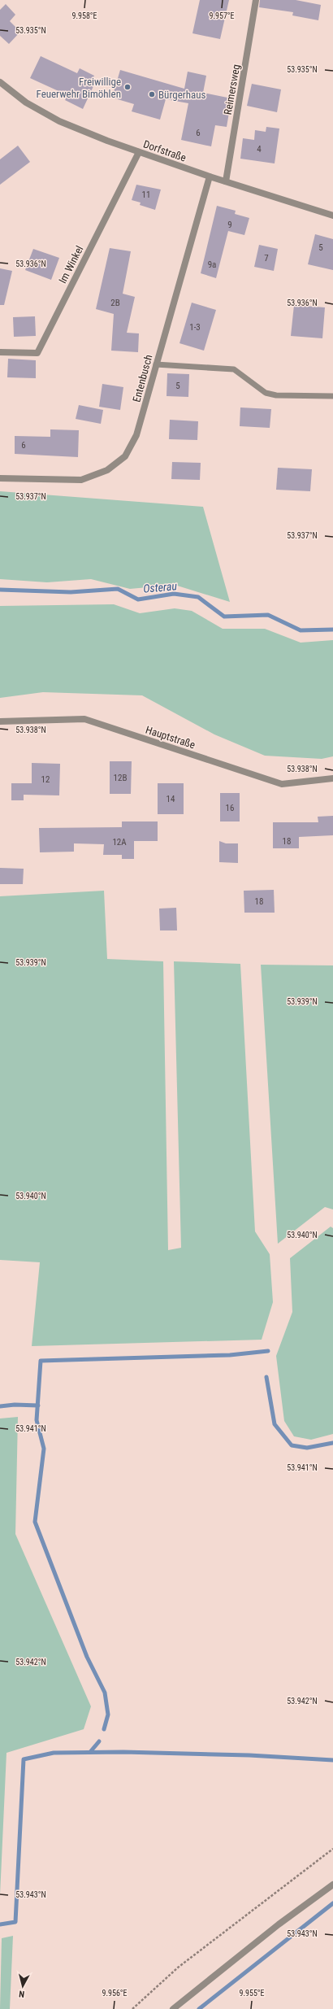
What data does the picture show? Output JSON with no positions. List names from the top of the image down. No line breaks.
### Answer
{"streets":{"street":["Reimersweg","Dorfstraße","Im Winkel","Entenbusch","Hauptstraße"]},"crossings":[["Reimersweg","Dorfstraße"],["Dorfstraße","Im Winkel"],["Dorfstraße","Entenbusch"]],"water":["Osterau"],"places":["Freiwillige Feuerwehr Bimöhlen","Bürgerhaus"],"house_numbers":["6","4","11","9","5","7","9a","2B","1-3","5","6","12B","12","14","16","18","12A","18"],"north":"bottom","coordinates":["9.958°E","9.957°E","53.935°N","53.936°N","53.937°N","53.938°N","53.939°N","53.940°N","53.941°N","53.942°N","53.943°N","9.956°E","9.955°E"]}
